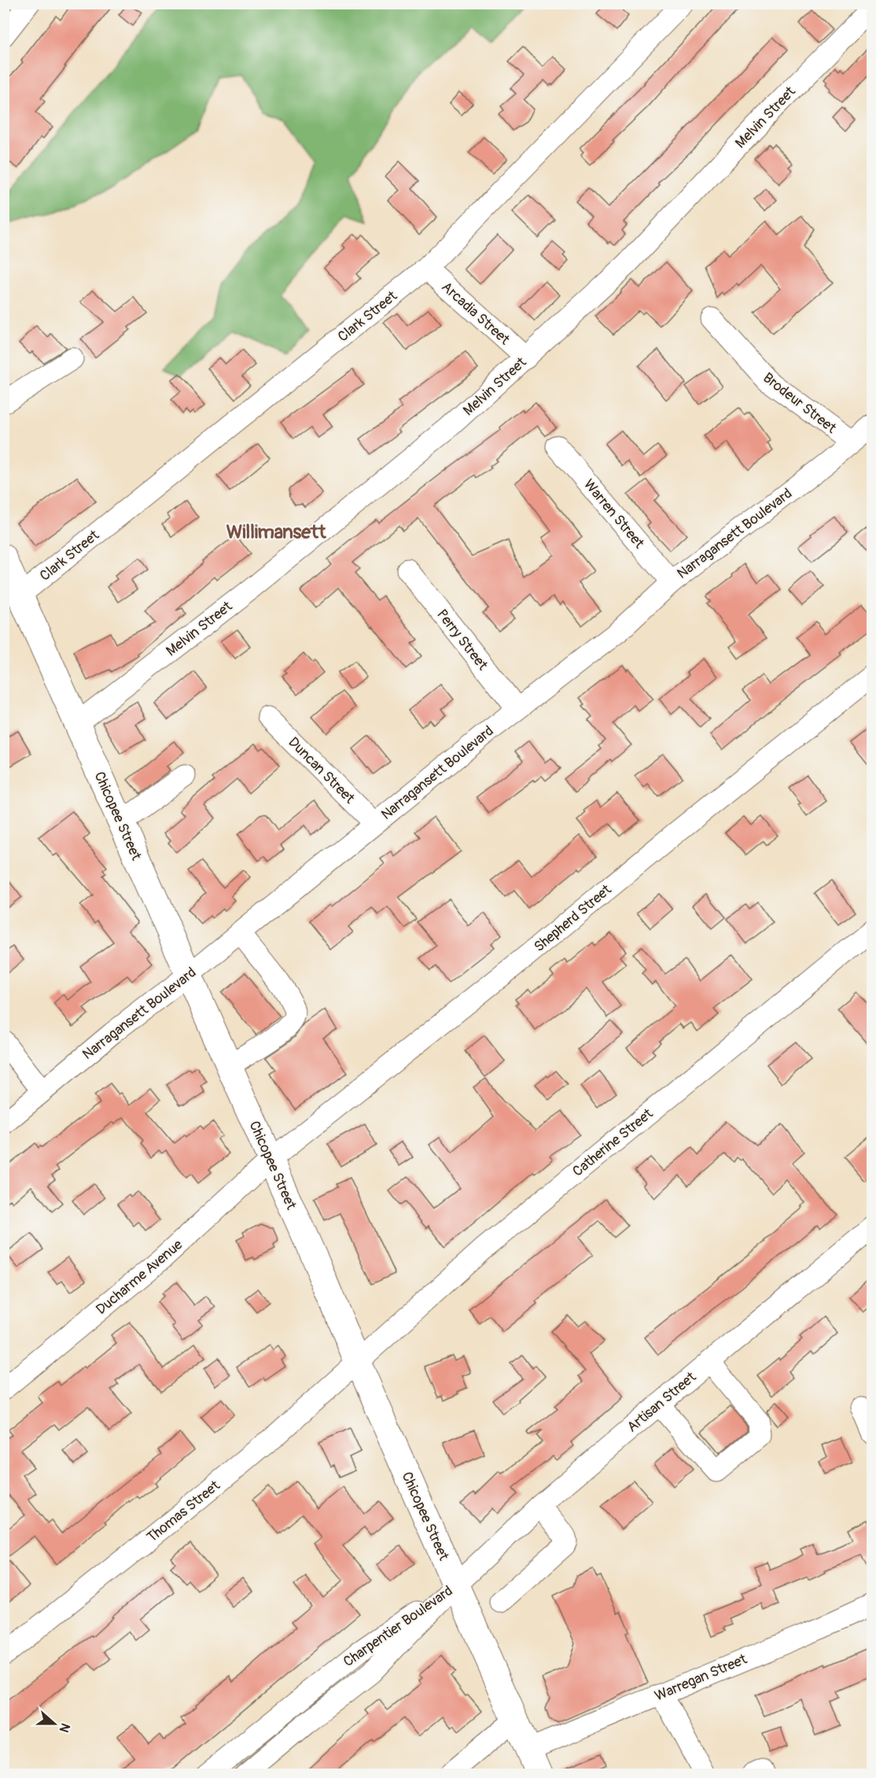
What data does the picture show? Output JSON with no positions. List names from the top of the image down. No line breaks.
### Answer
{"streets":{"main road":["Chicopee Street"],"street":["Melvin Street","Arcadia Street","Clark Street","Brodeur Street","Warren Street","Narragansett Boulevard","Perry Street","Duncan Street","Shepherd Street","Catherine Street","Ducharme Avenue","Artisan Street","Thomas Street","Charpentier Boulevard","Warregan Street"]},"crossings":[["Melvin Street","Arcadia Street"],["Melvin Street","Chicopee Street"],["Arcadia Street","Clark Street"],["Clark Street","Chicopee Street"],["Brodeur Street","Narragansett Boulevard"],["Warren Street","Narragansett Boulevard"],["Narragansett Boulevard","Perry Street"],["Narragansett Boulevard","Duncan Street"],["Narragansett Boulevard","Chicopee Street"],["Chicopee Street","Shepherd Street"],["Chicopee Street","Catherine Street"],["Chicopee Street","Ducharme Avenue"],["Chicopee Street","Artisan Street"],["Chicopee Street","Thomas Street"],["Chicopee Street","Charpentier Boulevard"],["Chicopee Street","Warregan Street"],["Shepherd Street","Ducharme Avenue"],["Catherine Street","Thomas Street"],["Artisan Street","Charpentier Boulevard"]],"districts":["Willimansett"],"north":"right"}
